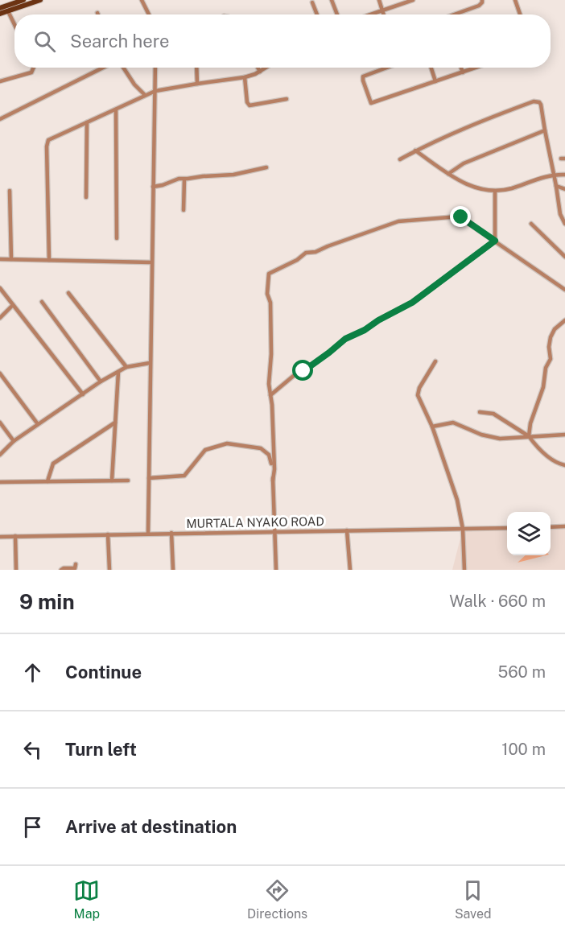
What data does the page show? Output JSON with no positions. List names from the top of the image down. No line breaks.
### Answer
{"streets":{"street":["MURTALA NYAKO ROAD"]},"page":{"search":"Search here","heading":["9 min","Walk · 660 m"],"list":[["Continue","560 m"],["Turn left","100 m"],"Arrive at destination"],"nav":["Map","Directions","Saved"]}}
